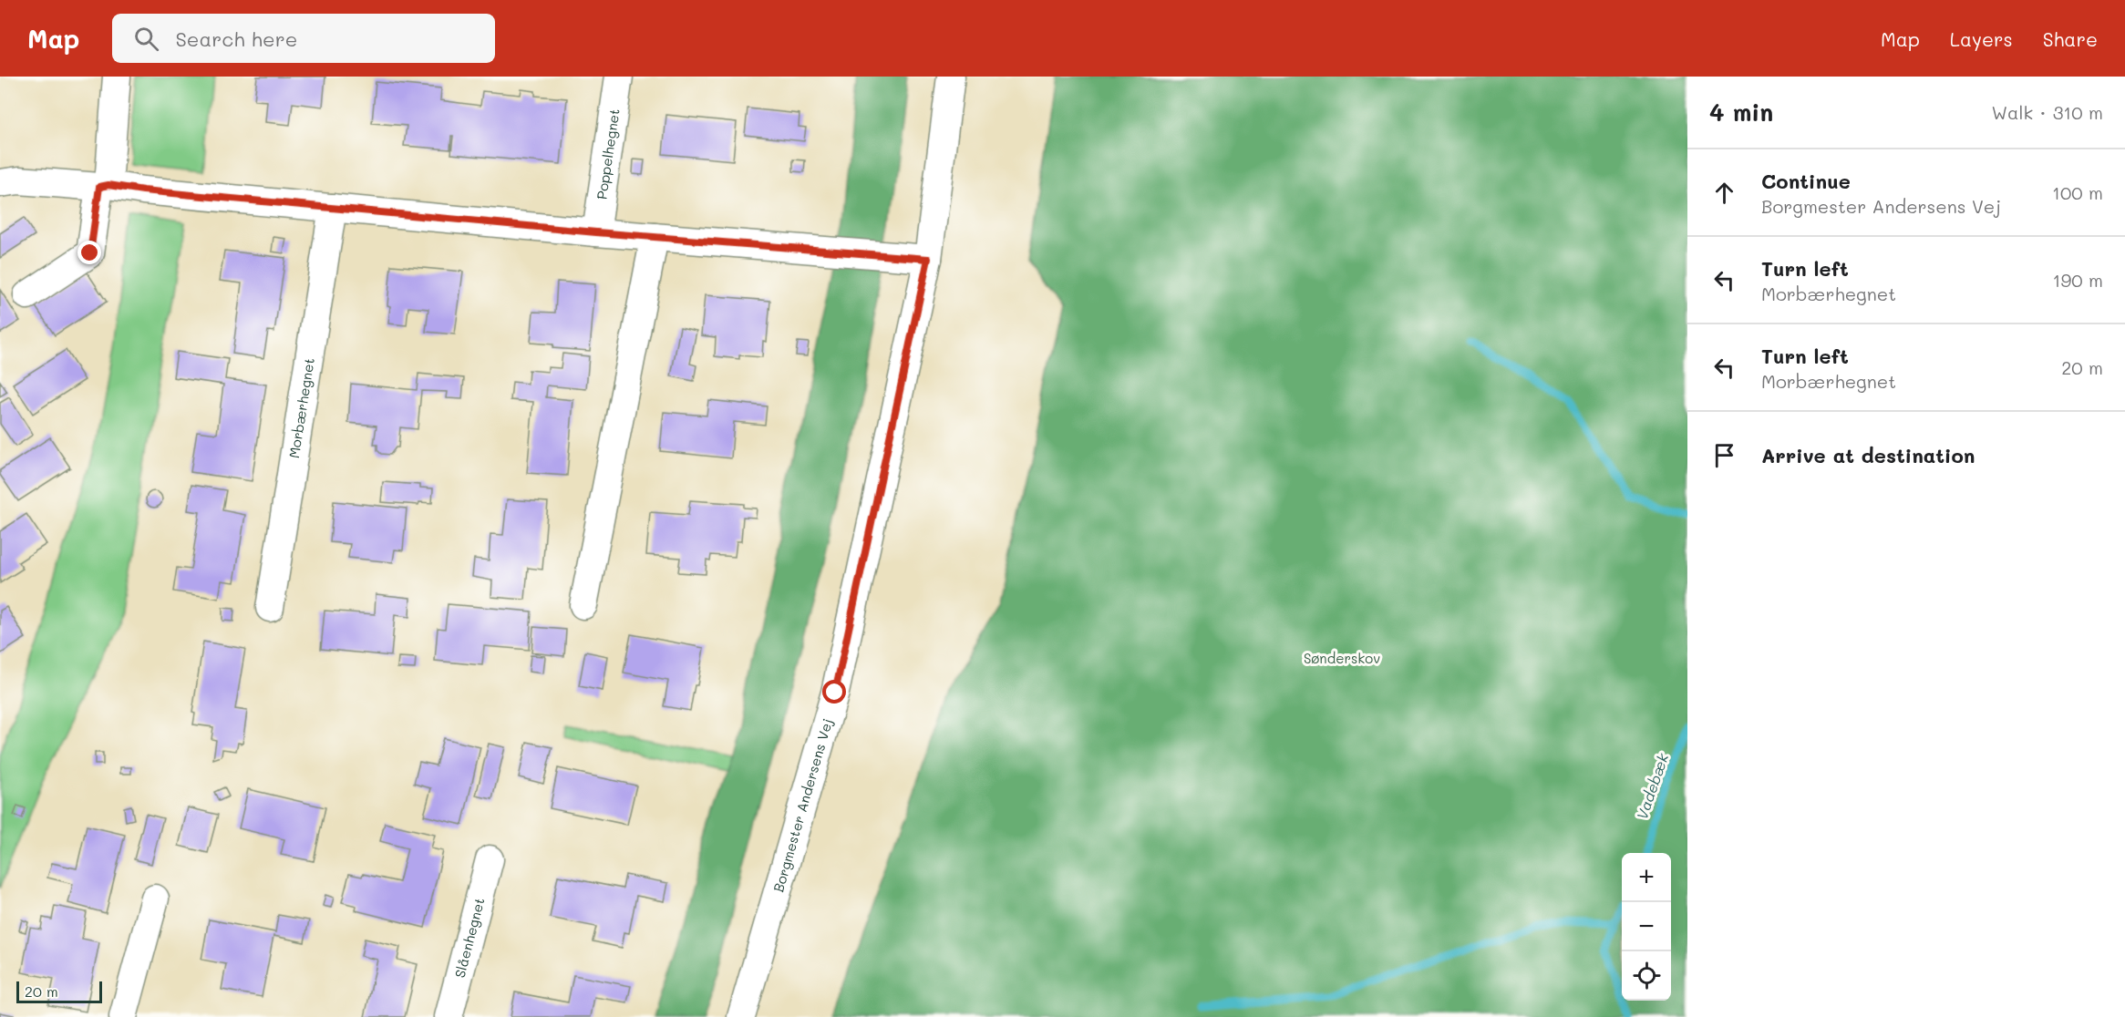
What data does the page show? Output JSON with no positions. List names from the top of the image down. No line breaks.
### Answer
{"streets":{"street":["Poppelhegnet","Morbærhegnet","Borgmester Andersens Vej","Slåenhegnet"]},"water":["Vadebæk"],"parks":["Sønderskov"],"scale_bar":"20 m","page":{"header":"Map","search":"Search here","nav":["Map","Layers","Share"],"heading":["4 min","Walk · 310 m"],"list":[["Continue","Borgmester Andersens Vej","100 m"],["Turn left","Morbærhegnet","190 m"],["Turn left","Morbærhegnet","20 m"],"Arrive at destination"],"map_buttons":["+","−"],"scale":"20 m"}}
